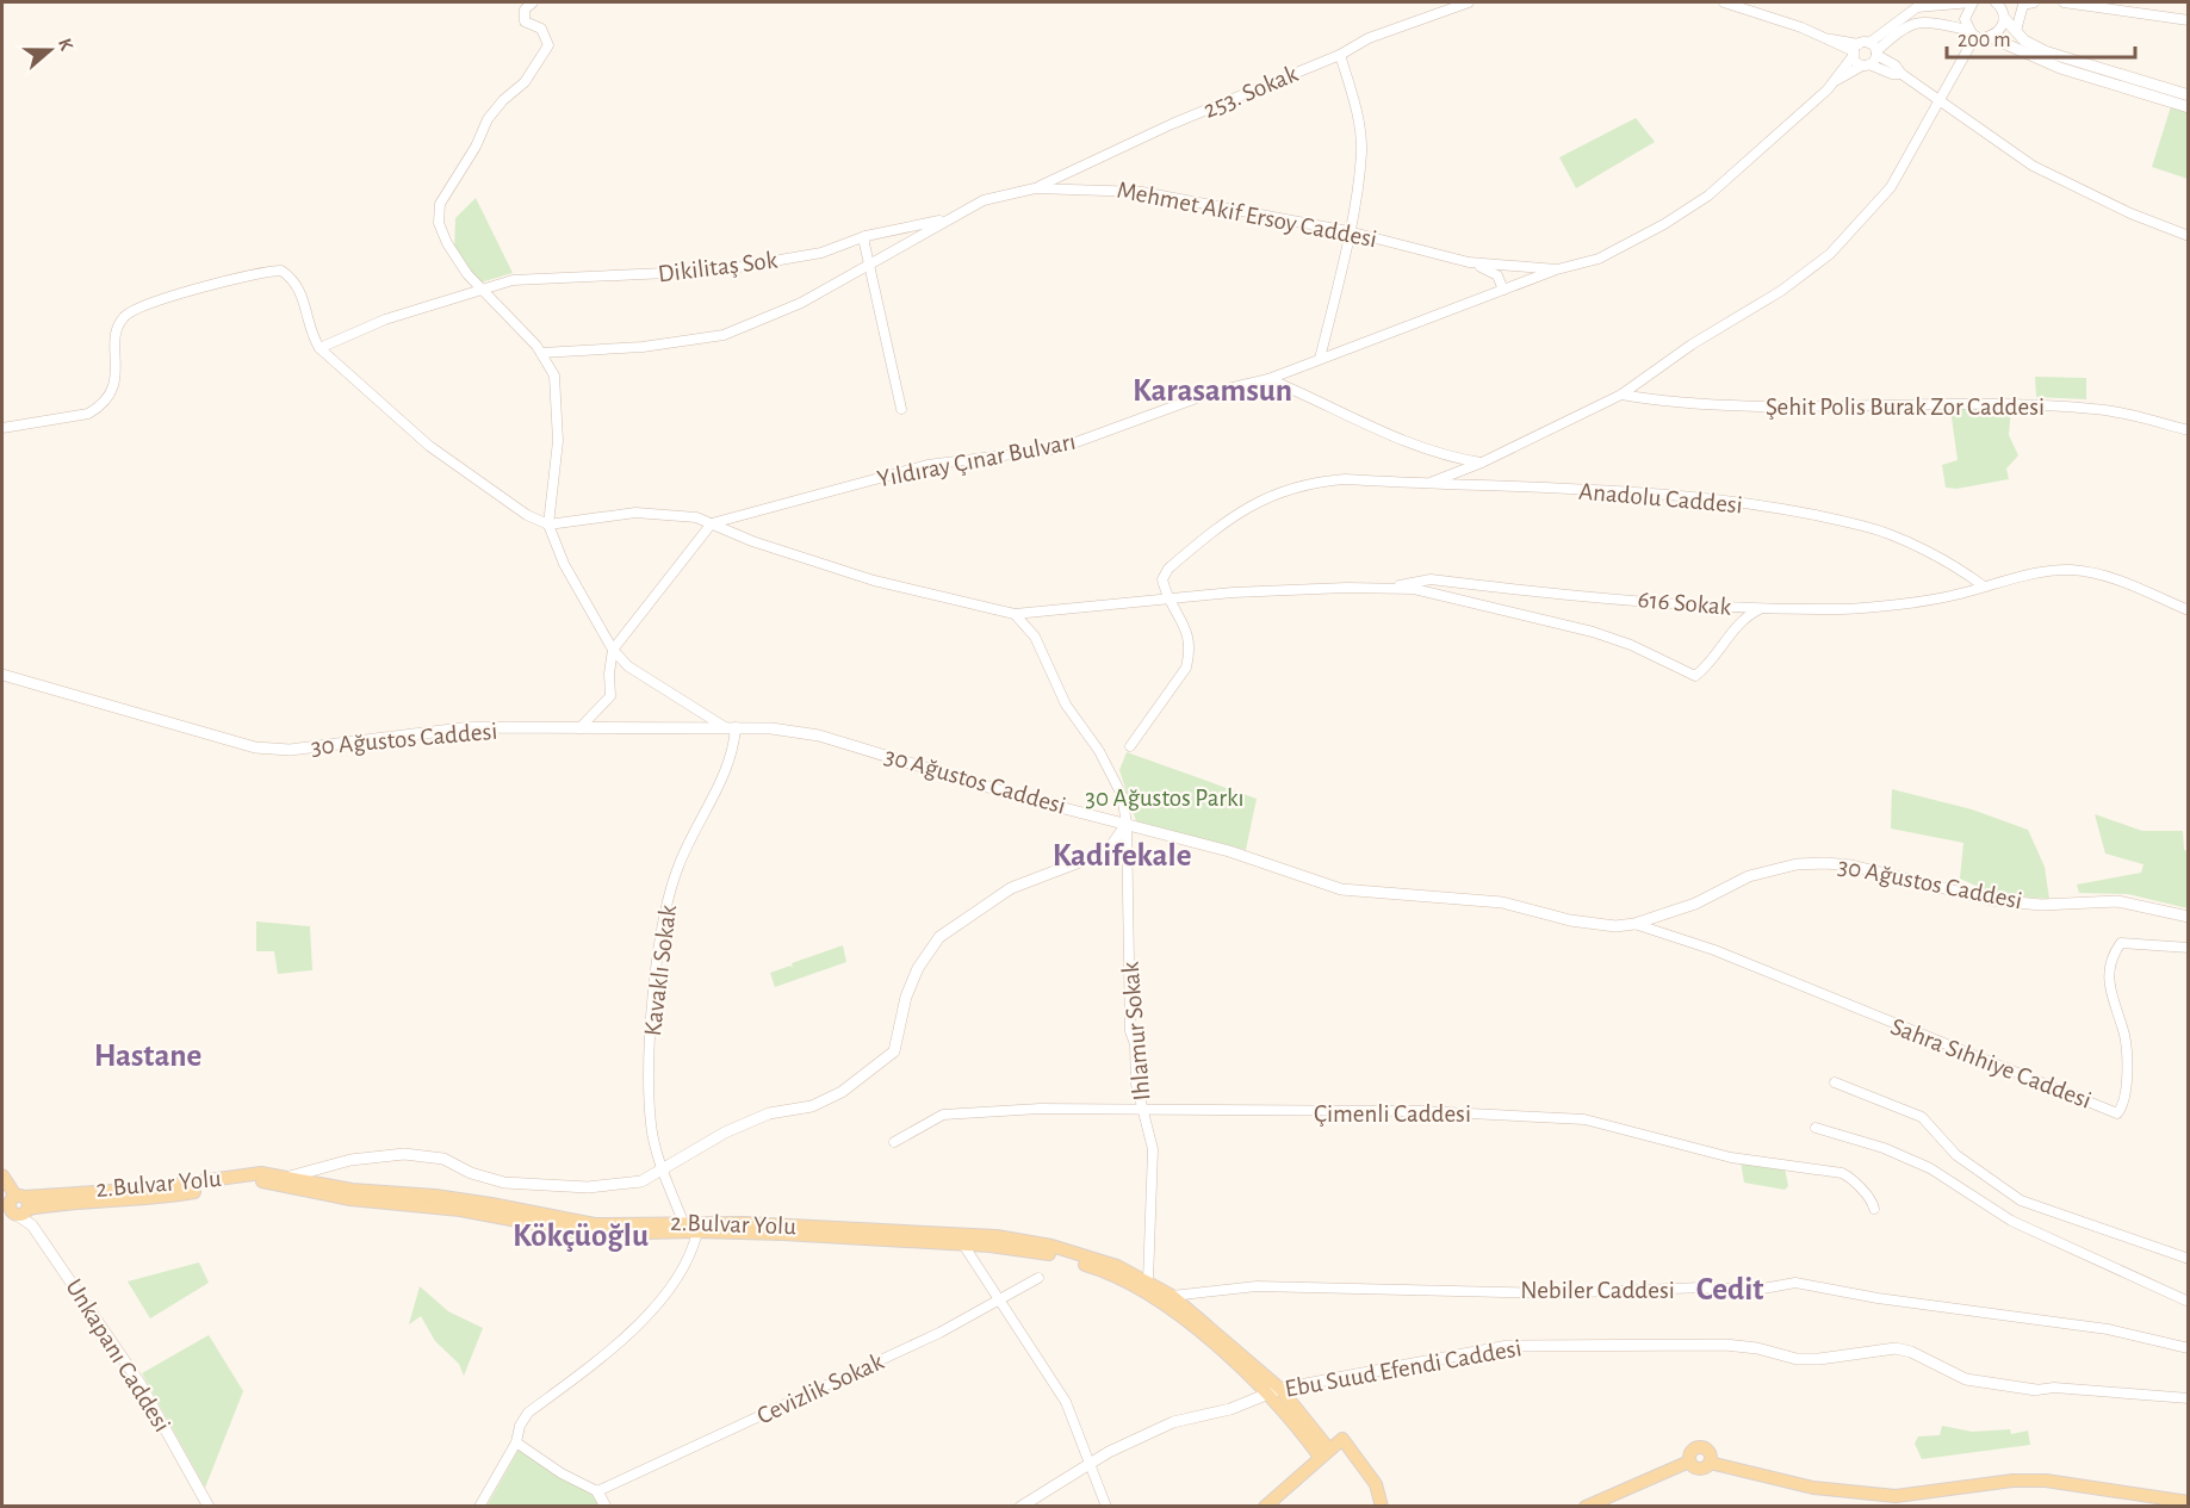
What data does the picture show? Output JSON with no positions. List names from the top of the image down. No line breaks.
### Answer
{"streets":{"main road":["30 Ağustos Caddesi","2.Bulvar Yolu","Unkapanı Caddesi","Ebu Suud Efendi Caddesi"],"street":["253. Sokak","Mehmet Akif Ersoy Caddesi","Dikilitaş Sok","Şehit Polis Burak Zor Caddesi","Yıldıray Çınar Bulvarı","Anadolu Caddesi","616 Sokak","Kavaklı Sokak","Ihlamur Sokak","Sahra Sıhhiye Caddesi","Çimenli Caddesi","Nebiler Caddesi","Cevizlik Sokak"]},"crossings":[["253. Sokak","Mehmet Akif Ersoy Caddesi"],["Mehmet Akif Ersoy Caddesi","Dikilitaş Sok"],["Mehmet Akif Ersoy Caddesi","Yıldıray Çınar Bulvarı"],["Anadolu Caddesi","616 Sokak"],["30 Ağustos Caddesi","Kavaklı Sokak"],["30 Ağustos Caddesi","Ihlamur Sokak"],["30 Ağustos Caddesi","Sahra Sıhhiye Caddesi"],["Kavaklı Sokak","2.Bulvar Yolu"],["Ihlamur Sokak","Çimenli Caddesi"],["Ihlamur Sokak","2.Bulvar Yolu"],["2.Bulvar Yolu","Nebiler Caddesi"],["2.Bulvar Yolu","Unkapanı Caddesi"],["2.Bulvar Yolu","Ebu Suud Efendi Caddesi"]],"districts":["Karasamsun","Kadifekale","Hastane","Kökçüoğlu","Cedit"],"parks":["30 Ağustos Parkı"],"scale_bar":"200 m","north":"right"}
